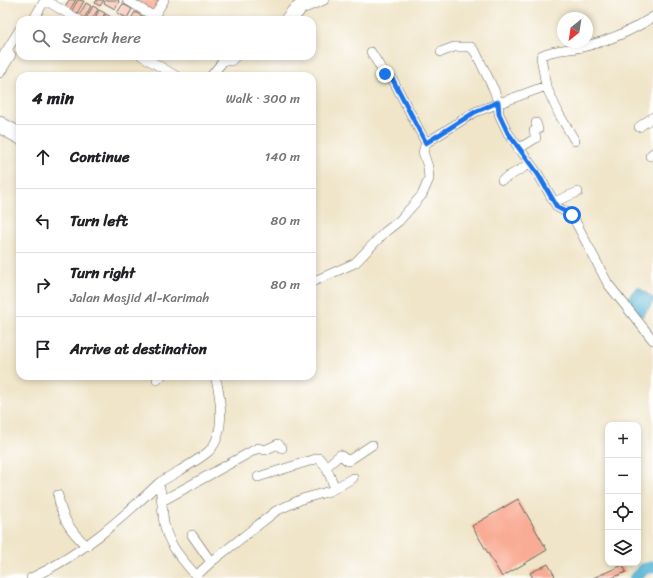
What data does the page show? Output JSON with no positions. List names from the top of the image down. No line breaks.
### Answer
{"north":"bottom left","page":{"search":"Search here","heading":["4 min","Walk · 300 m"],"list":[["Continue","140 m"],["Turn left","80 m"],["Turn right","Jalan Masjid Al-Karimah","80 m"],"Arrive at destination"],"map_buttons":["+","−"]}}
